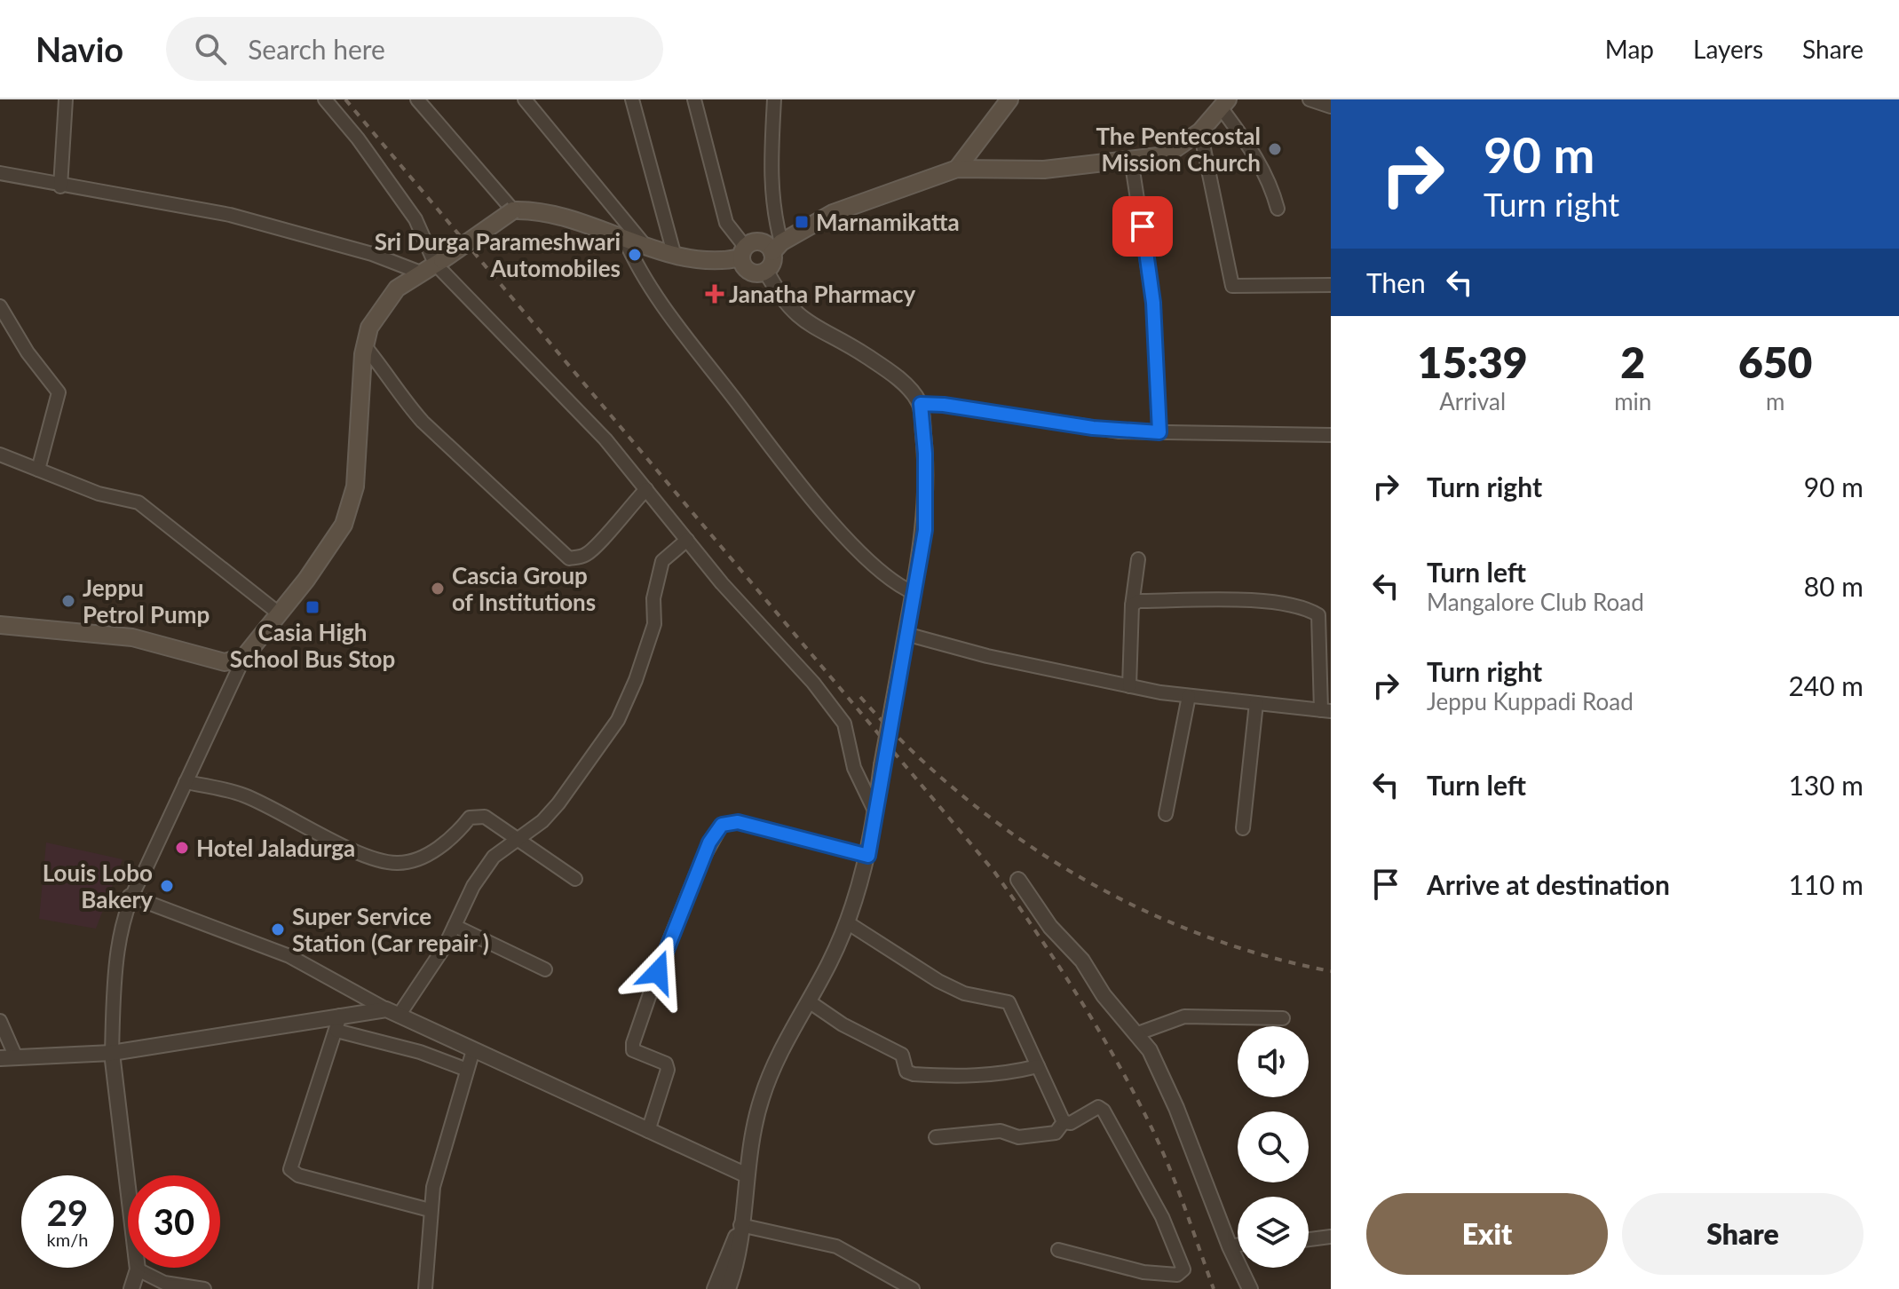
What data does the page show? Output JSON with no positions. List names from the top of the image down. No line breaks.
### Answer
{"places":{"other":["The Pentecostal Mission Church","Sri Durga Parameshwari Automobiles","Cascia Group of Institutions","Jeppu Petrol Pump","Hotel Jaladurga","Louis Lobo Bakery","Super Service Station (Car repair )"],"transit":["Marnamikatta","Casia High School Bus Stop"],"health":["Janatha Pharmacy"]},"page":{"header":"Navio","search":"Search here","nav":["Map","Layers","Share"],"turn":["90 m","Turn right"],"then":"Then","eta":["15:39","Arrival","2","min","650","m"],"list":[{"name":"Turn right","value":"90 m"},{"name":"Turn left","note":"Mangalore Club Road","value":"80 m"},{"name":"Turn right","note":"Jeppu Kuppadi Road","value":"240 m"},{"name":"Turn left","value":"130 m"},{"name":"Arrive at destination","value":"110 m"}],"speed":"29 km/h","limit":"30","buttons":["Exit","Share"]}}
